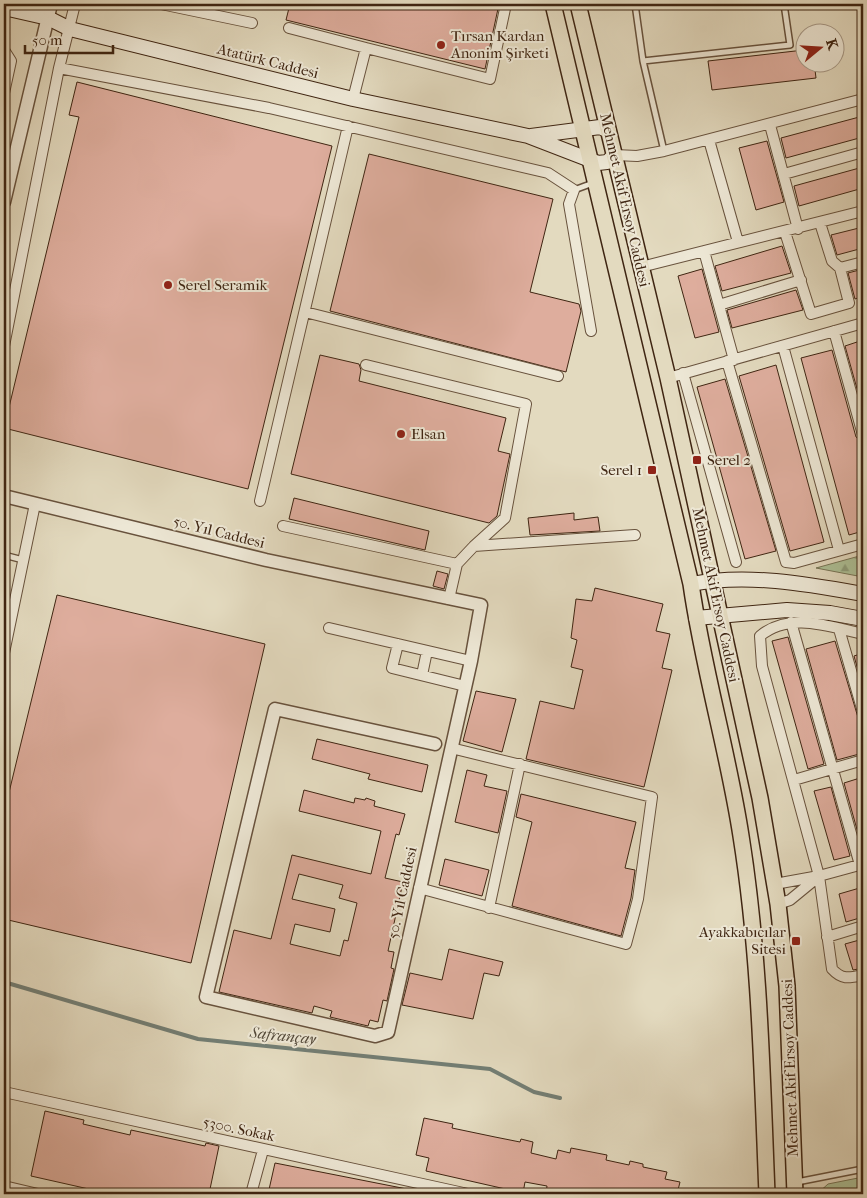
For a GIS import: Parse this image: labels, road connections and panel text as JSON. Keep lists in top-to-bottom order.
{
  "streets": {
    "main road": ["Atatürk Caddesi", "Mehmet Akif Ersoy Caddesi"],
    "street": ["50. Yıl Caddesi", "5300. Sokak"]
  },
  "water": ["Safrançay"],
  "places": {
    "other": ["Tırsan Kardan Anonim Şirketi", "Serel Seramik", "Elsan"],
    "transit": ["Serel 2", "Serel 1", "Ayakkabıcılar Sitesi"]
  },
  "scale_bar": "50 m",
  "north": "right"
}
